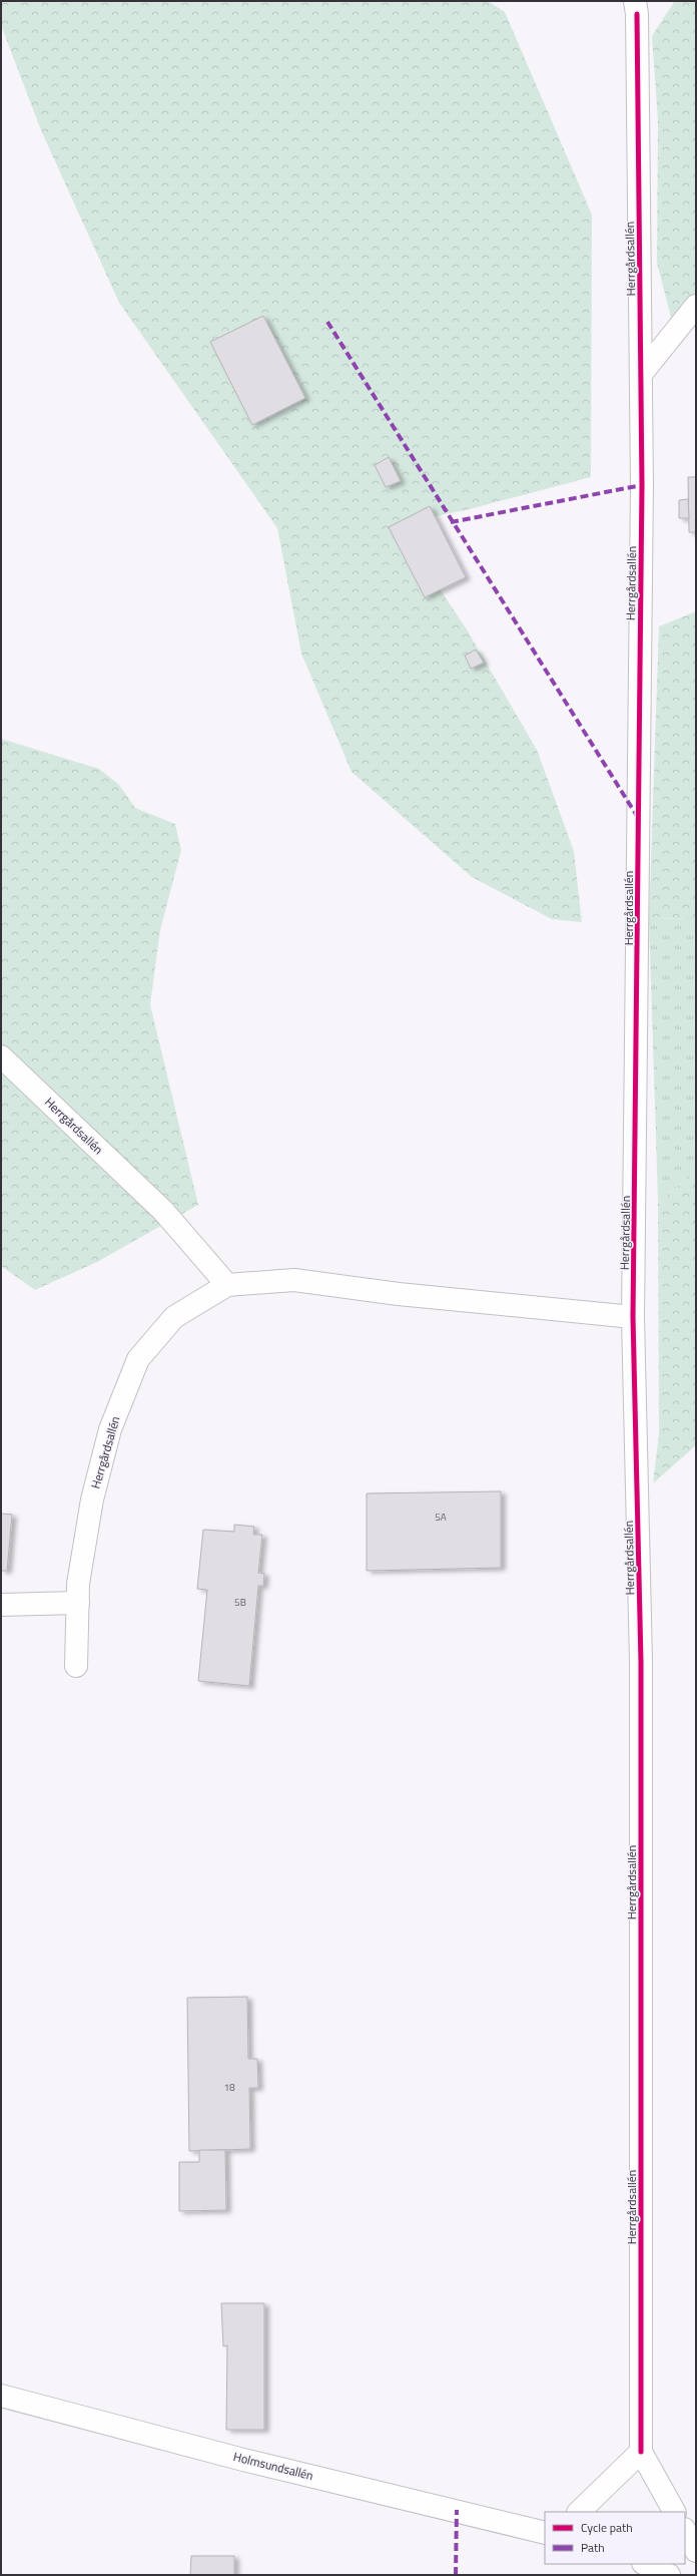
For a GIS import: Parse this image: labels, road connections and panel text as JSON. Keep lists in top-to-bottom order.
{
  "streets": {
    "street": ["Herrgårdsallén", "Holmsundsallén"]
  },
  "house_numbers": ["5A", "5B", "18"],
  "legend": ["Cycle path", "Path"]
}
